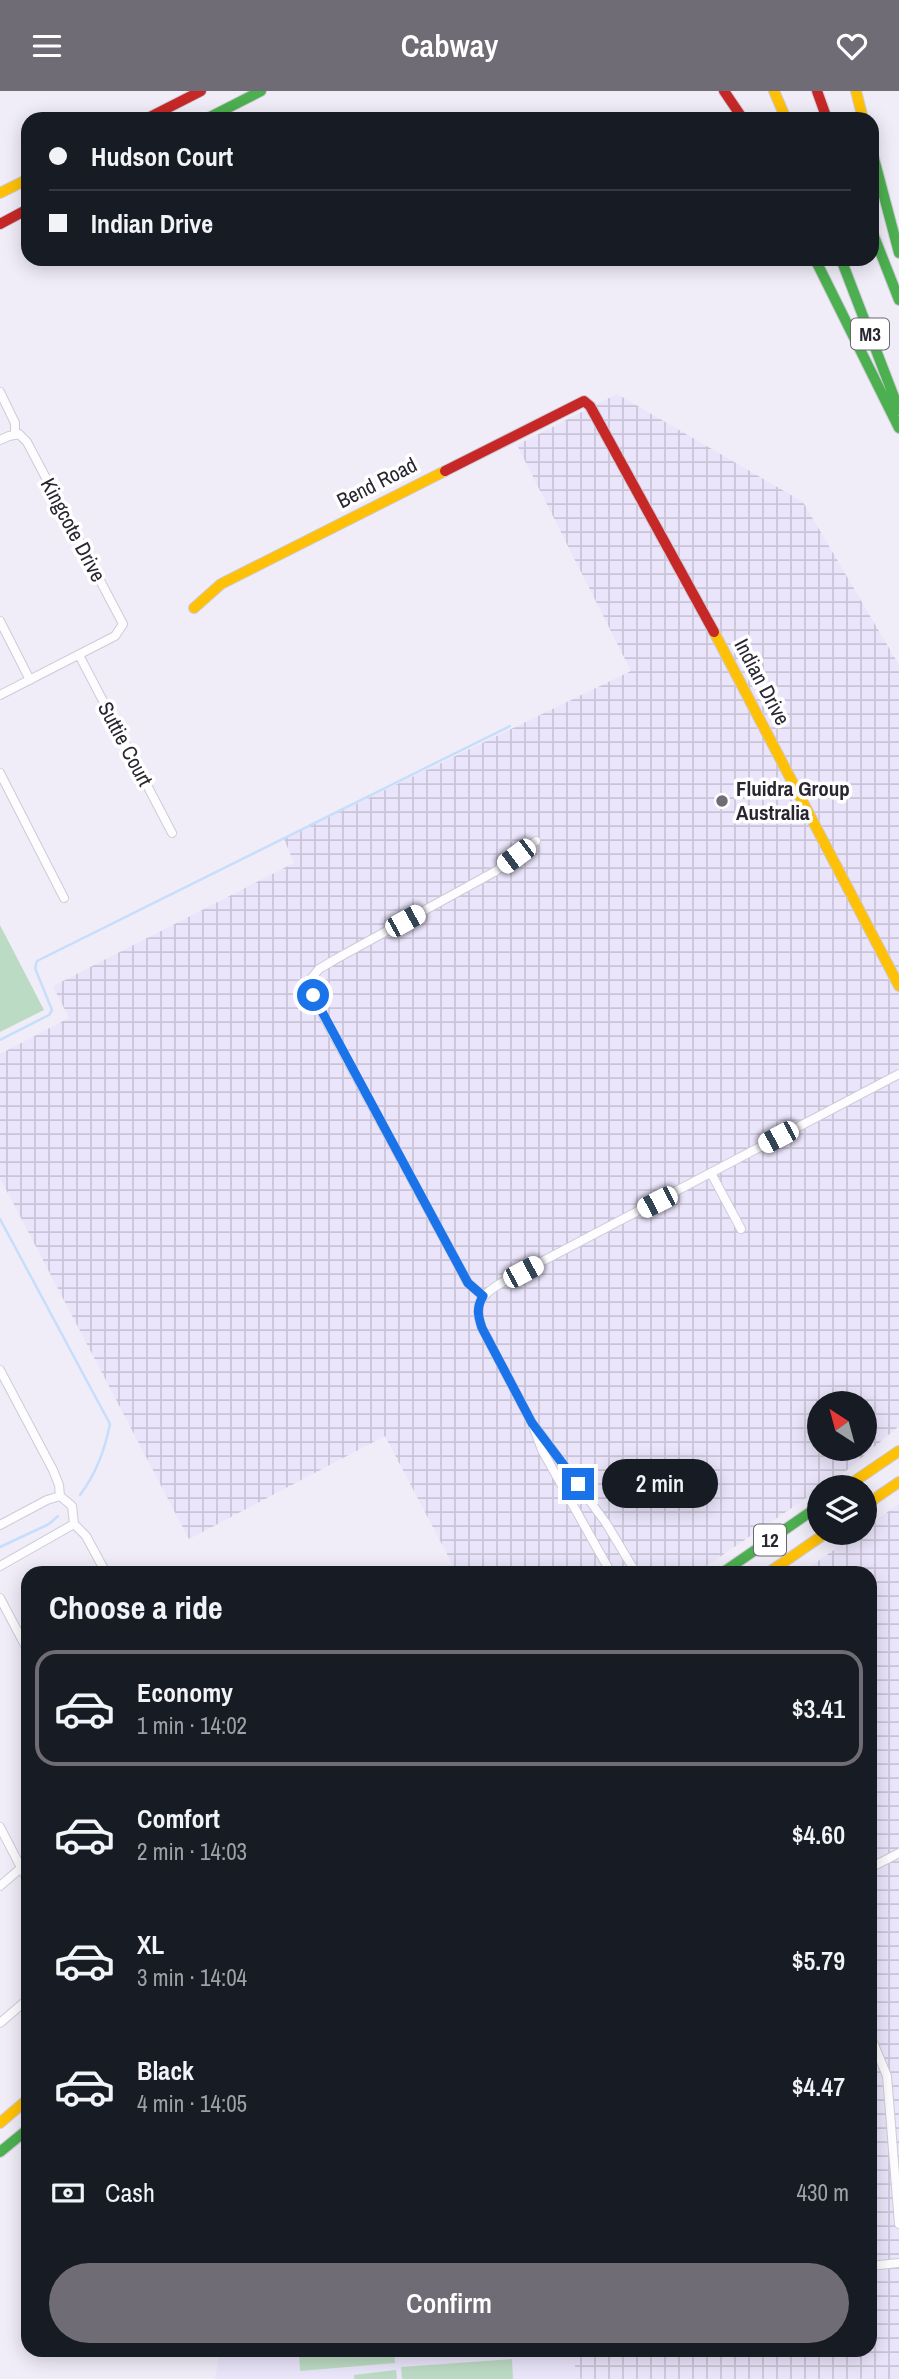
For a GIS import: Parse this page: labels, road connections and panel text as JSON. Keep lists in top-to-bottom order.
{
  "streets": {
    "main road": [
      "M3",
      "Bend Road",
      "Indian Drive",
      "12"
    ],
    "street": ["Kingcote Drive", "Suttie Court"]
  },
  "crossings": [
    ["Bend Road", "Indian Drive"],
    ["Kingcote Drive", "Suttie Court"]
  ],
  "places": ["Fluidra Group Australia"],
  "north": "top left",
  "page": {
    "header": "Cabway",
    "banner": ["Hudson Court", "Indian Drive"],
    "bubble": "2 min",
    "heading": "Choose a ride",
    "list": [
      {
        "name": "Economy",
        "note": "1 min · 14:02",
        "value": "$3.41"
      },
      {
        "name": "Comfort",
        "note": "2 min · 14:03",
        "value": "$4.60"
      },
      {
        "name": "XL",
        "note": "3 min · 14:04",
        "value": "$5.79"
      },
      {
        "name": "Black",
        "note": "4 min · 14:05",
        "value": "$4.47"
      }
    ],
    "pay": ["Cash", "430 m"],
    "buttons": "Confirm"
  }
}
